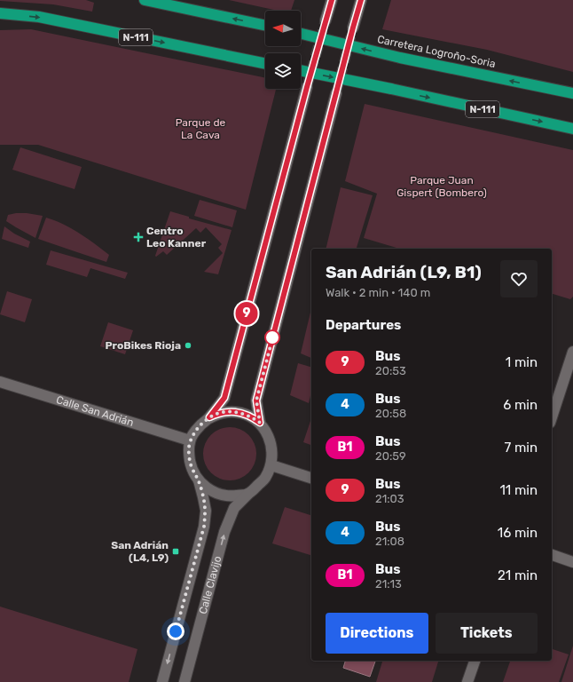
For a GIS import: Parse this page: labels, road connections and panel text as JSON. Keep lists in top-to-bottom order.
{
  "streets": {
    "highway": ["N-111", "Carretera Logroño-Soria"],
    "street": ["Calle San Adrián", "Calle Clavijo"]
  },
  "crossings": [
    ["Calle San Adrián", "Calle Clavijo"]
  ],
  "parks": ["Parque de La Cava", "Parque Juan Gispert (Bombero)"],
  "places": {
    "health": ["Centro Leo Kanner"],
    "other": ["ProBikes Rioja"],
    "transit": ["San Adrián (L4, L9)"]
  },
  "lines": ["bus line 9"],
  "north": "left",
  "page": {
    "on_map": "9",
    "heading": [
      ["San Adrián (L9, B1)", "Walk · 2 min · 140 m"],
      "Departures"
    ],
    "list": [
      {
        "mark": "9",
        "name": "Bus",
        "note": "20:53",
        "value": "1 min"
      },
      {
        "mark": "4",
        "name": "Bus",
        "note": "20:58",
        "value": "6 min"
      },
      {
        "mark": "B1",
        "name": "Bus",
        "note": "20:59",
        "value": "7 min"
      },
      {
        "mark": "9",
        "name": "Bus",
        "note": "21:03",
        "value": "11 min"
      },
      {
        "mark": "4",
        "name": "Bus",
        "note": "21:08",
        "value": "16 min"
      },
      {
        "mark": "B1",
        "name": "Bus",
        "note": "21:13",
        "value": "21 min"
      }
    ],
    "buttons": ["Directions", "Tickets"]
  }
}
